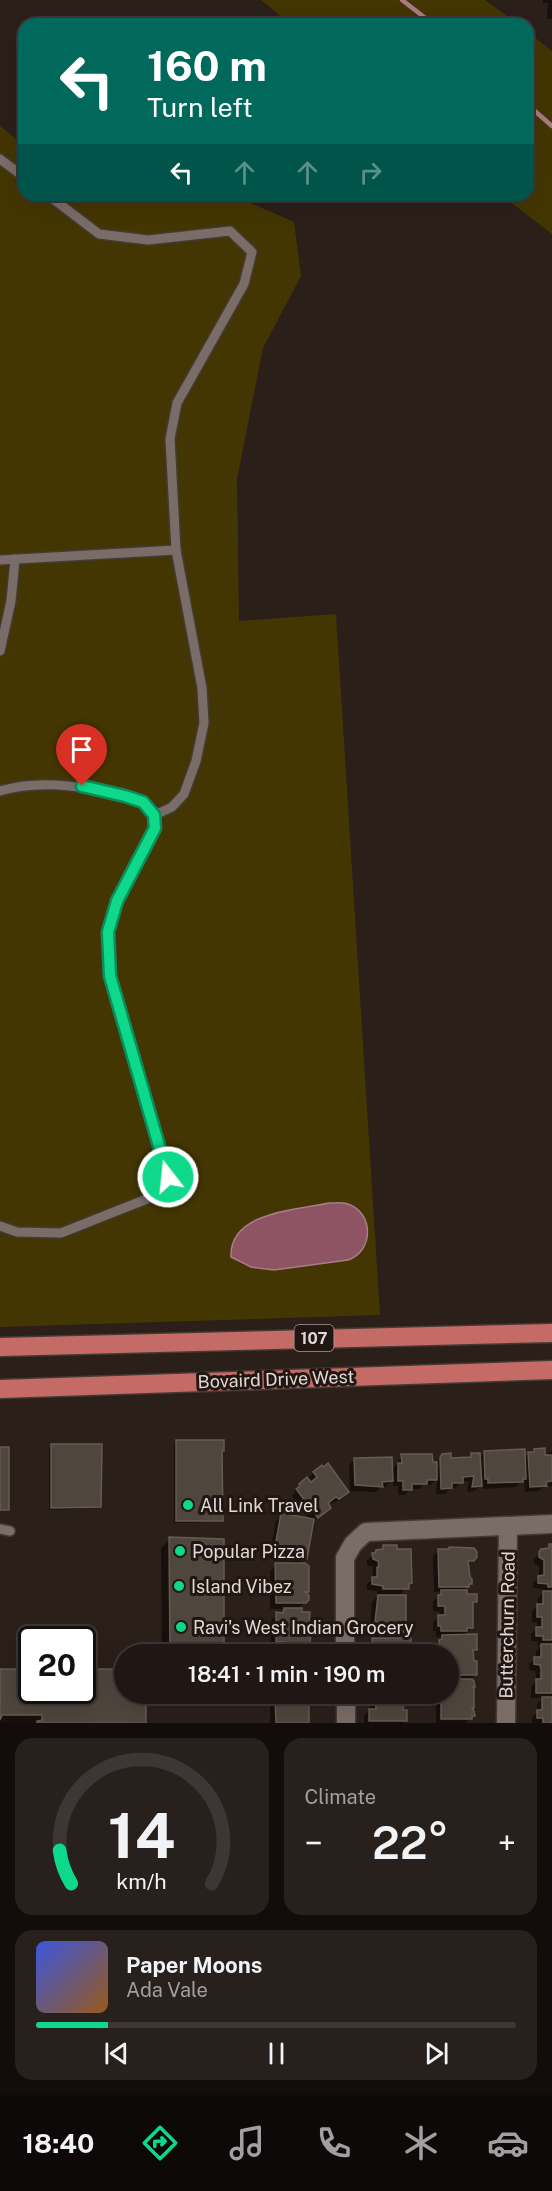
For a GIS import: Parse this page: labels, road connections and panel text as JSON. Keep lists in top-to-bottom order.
{
  "streets": {
    "main road": ["107", "Bovaird Drive West"],
    "street": ["Butterchurn Road"]
  },
  "places": [
    "All Link Travel",
    "Popular Pizza",
    "Island Vibez",
    "Ravi's West Indian Grocery"
  ],
  "page": {
    "turn": ["160 m", "Turn left"],
    "limit": "20",
    "trip": "18:41 · 1 min · 190 m",
    "tile": "Climate",
    "heat": ["−", "22°", "+"],
    "song": ["Paper Moons", "Ada Vale"],
    "tabs": "18:40",
    "gauge": ["14", "km/h"]
  }
}
